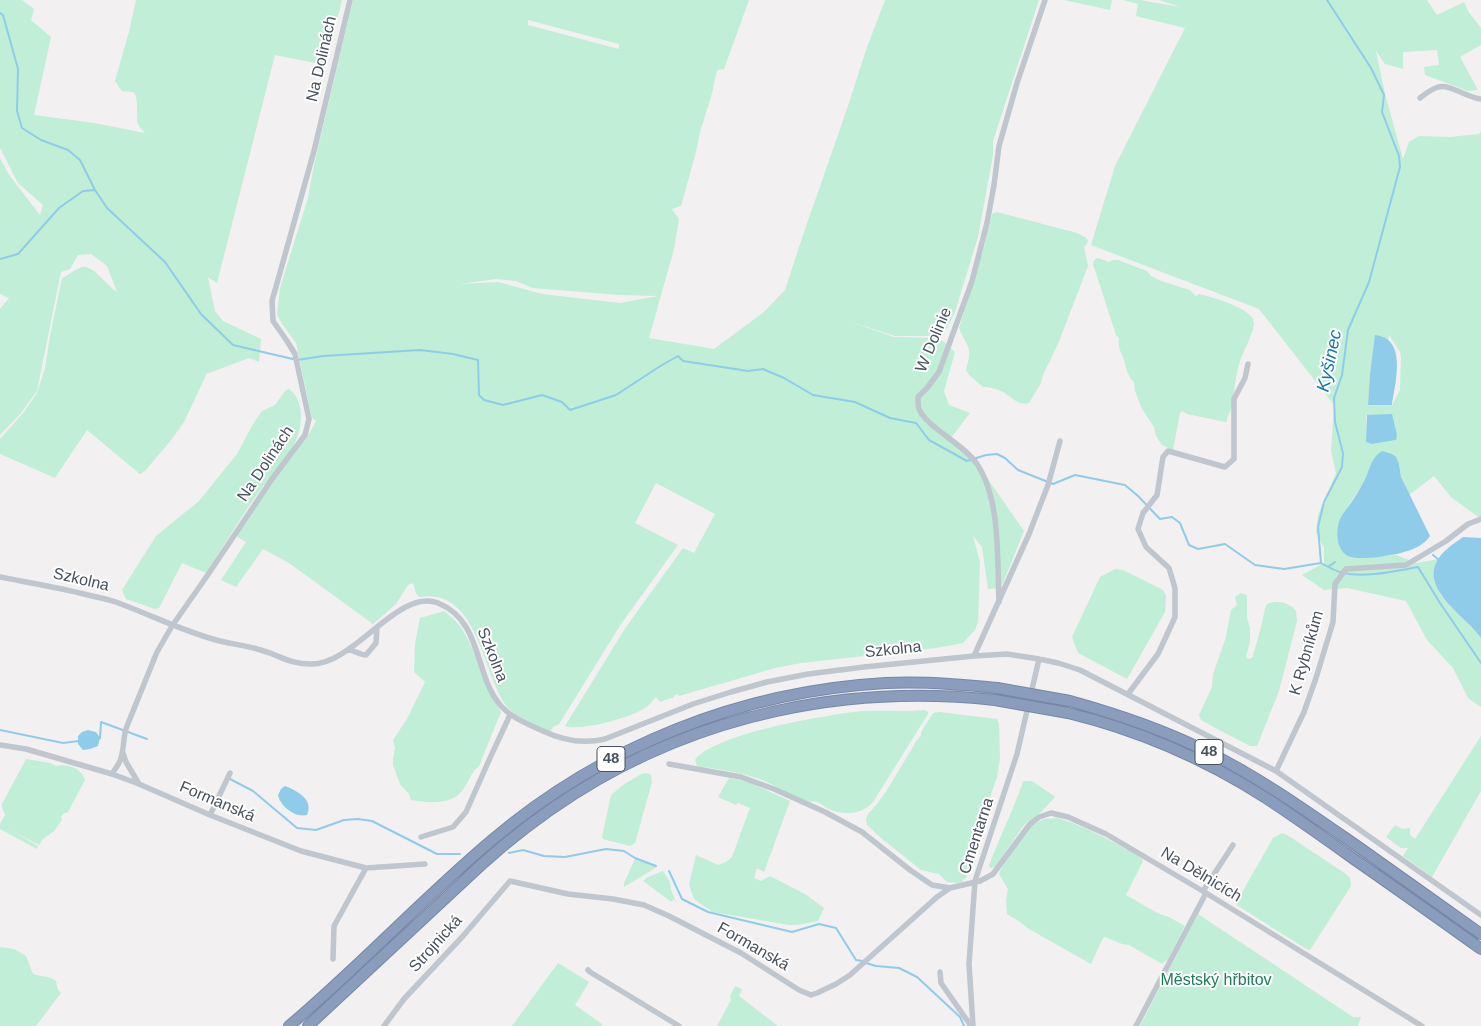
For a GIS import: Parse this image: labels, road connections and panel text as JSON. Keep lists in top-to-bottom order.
{
  "streets": {
    "highway": ["48"],
    "street": [
      "Na Dolinách",
      "W Dolinie",
      "Szkolna",
      "K Rybníkům",
      "Formanská",
      "Cmentarna",
      "Na Dělnicích",
      "Strojnická"
    ]
  },
  "crossings": [
    ["Na Dolinách", "Szkolna"],
    ["Na Dolinách", "Formanská"],
    ["Szkolna", "K Rybníkům"],
    ["Szkolna", "Cmentarna"],
    ["Formanská", "Strojnická"],
    ["Cmentarna", "Na Dělnicích"]
  ],
  "water": ["Kyšinec"],
  "parks": ["Městský hřbitov"]
}
